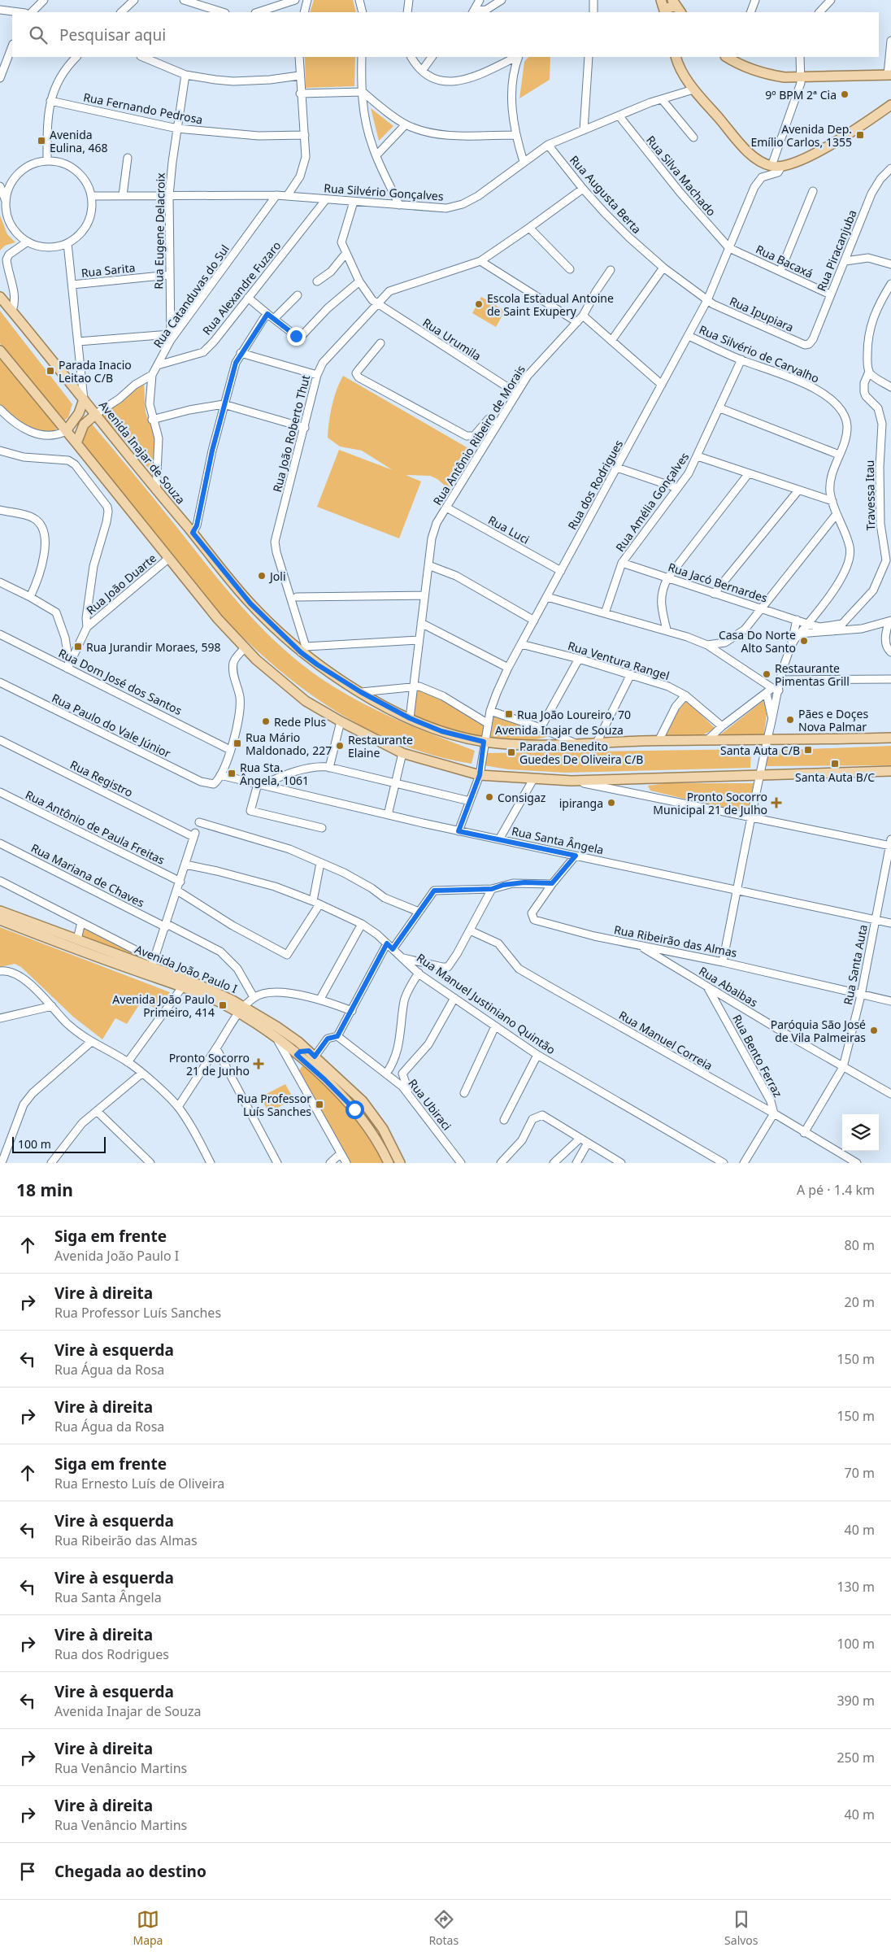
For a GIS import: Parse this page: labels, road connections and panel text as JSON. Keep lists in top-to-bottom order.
{
  "streets": {
    "main road": ["Avenida Inajar de Souza", "Avenida João Paulo I"],
    "street": [
      "Rua Fernando Pedrosa",
      "Rua Silva Machado",
      "Rua Silvério Gonçalves",
      "Rua Augusta Berta",
      "Rua Eugene Delacroix",
      "Rua Piracanjuba",
      "Rua Bacaxá",
      "Rua Sarita",
      "Rua Alexandre Fuzaro",
      "Rua Catanduvas do Sul",
      "Rua Ipupiara",
      "Rua Urumila",
      "Rua Silvério de Carvalho",
      "Rua João Roberto Thut",
      "Rua Antônio Ribeiro de Morais",
      "Rua dos Rodrigues",
      "Travessa Itau",
      "Rua Amélia Gonçalves",
      "Rua Luci",
      "Rua Jacó Bernardes",
      "Rua João Duarte",
      "Rua Ventura Rangel",
      "Rua Dom José dos Santos",
      "Rua Paulo do Vale Júnior",
      "Rua Registro",
      "Rua Antônio de Paula Freitas",
      "Rua Santa Ângela",
      "Rua Mariana de Chaves",
      "Rua Ribeirão das Almas",
      "Rua Santa Auta",
      "Rua Abaibas",
      "Rua Manuel Justiniano Quintão",
      "Rua Manuel Correia",
      "Rua Bento Ferraz",
      "Rua Ubiraci"
    ]
  },
  "crossings": [
    ["Rua Fernando Pedrosa", "Rua Eugene Delacroix"],
    ["Rua Silva Machado", "Rua Silvério Gonçalves"],
    ["Rua Silva Machado", "Rua Bacaxá"],
    ["Rua Silva Machado", "Rua dos Rodrigues"],
    ["Rua Silvério Gonçalves", "Rua Augusta Berta"],
    ["Rua Silvério Gonçalves", "Rua Eugene Delacroix"],
    ["Rua Silvério Gonçalves", "Rua Alexandre Fuzaro"],
    ["Rua Silvério Gonçalves", "Rua Catanduvas do Sul"],
    ["Rua Augusta Berta", "Rua Ipupiara"],
    ["Rua Augusta Berta", "Rua João Roberto Thut"],
    ["Rua Augusta Berta", "Rua dos Rodrigues"],
    ["Rua Eugene Delacroix", "Rua Sarita"],
    ["Rua Eugene Delacroix", "Rua Catanduvas do Sul"],
    ["Rua Piracanjuba", "Rua Bacaxá"],
    ["Rua Piracanjuba", "Rua Ipupiara"],
    ["Rua Bacaxá", "Rua dos Rodrigues"],
    ["Rua Alexandre Fuzaro", "Rua Catanduvas do Sul"],
    ["Rua Ipupiara", "Rua dos Rodrigues"],
    ["Rua Urumila", "Rua João Roberto Thut"],
    ["Rua Urumila", "Rua Antônio Ribeiro de Morais"],
    ["Rua Silvério de Carvalho", "Avenida Inajar de Souza"],
    ["Rua Silvério de Carvalho", "Rua dos Rodrigues"],
    ["Rua Silvério de Carvalho", "Travessa Itau"],
    ["Rua Silvério de Carvalho", "Rua Amélia Gonçalves"],
    ["Rua Silvério de Carvalho", "Rua Jacó Bernardes"],
    ["Rua Silvério de Carvalho", "Rua Santa Ângela"],
    ["Rua Silvério de Carvalho", "Rua Ribeirão das Almas"],
    ["Rua João Roberto Thut", "Avenida Inajar de Souza"],
    ["Rua Antônio Ribeiro de Morais", "Avenida Inajar de Souza"],
    ["Rua Antônio Ribeiro de Morais", "Rua Luci"],
    ["Avenida Inajar de Souza", "Rua dos Rodrigues"],
    ["Rua dos Rodrigues", "Rua Luci"],
    ["Rua dos Rodrigues", "Rua Ventura Rangel"],
    ["Rua dos Rodrigues", "Rua Santa Ângela"],
    ["Travessa Itau", "Rua Jacó Bernardes"],
    ["Rua Amélia Gonçalves", "Rua Jacó Bernardes"],
    ["Rua Paulo do Vale Júnior", "Rua Santa Ângela"],
    ["Rua Registro", "Rua Manuel Justiniano Quintão"],
    ["Rua Santa Ângela", "Rua Ribeirão das Almas"],
    ["Rua Santa Ângela", "Rua Santa Auta"],
    ["Rua Ribeirão das Almas", "Rua Santa Auta"],
    ["Rua Ribeirão das Almas", "Rua Abaibas"],
    ["Rua Santa Auta", "Rua Abaibas"],
    ["Rua Santa Auta", "Rua Manuel Correia"],
    ["Rua Abaibas", "Rua Bento Ferraz"],
    ["Rua Manuel Correia", "Rua Bento Ferraz"]
  ],
  "places": {
    "other": [
      "9º BPM 2ª Cia",
      "Escola Estadual Antoine de Saint Exupery",
      "Joli",
      "Casa Do Norte Alto Santo",
      "Restaurante Pimentas Grill",
      "Pães e Doçes Nova Palmar",
      "Rede Plus",
      "Restaurante Elaine",
      "Consigaz",
      "ipiranga",
      "Paróquia São José de Vila Palmeiras"
    ],
    "transit": [
      "Avenida Dep. Emílio Carlos, 1355",
      "Avenida Eulina, 468",
      "Parada Inacio Leitao C/B",
      "Rua Jurandir Moraes, 598",
      "Rua João Loureiro, 70",
      "Rua Mário Maldonado, 227",
      "Santa Auta C/B",
      "Parada Benedito Guedes De Oliveira C/B",
      "Santa Auta B/C",
      "Rua Sta. Ângela, 1061",
      "Avenida João Paulo Primeiro, 414",
      "Rua Professor Luís Sanches"
    ],
    "health": ["Pronto Socorro Municipal 21 de Julho", "Pronto Socorro 21 de Junho"]
  },
  "scale_bar": "100 m",
  "page": {
    "search": "Pesquisar aqui",
    "scale": "100 m",
    "heading": ["18 min", "A pé · 1.4 km"],
    "list": [
      ["Siga em frente", "Avenida João Paulo I", "80 m"],
      ["Vire à direita", "Rua Professor Luís Sanches", "20 m"],
      ["Vire à esquerda", "Rua Água da Rosa", "150 m"],
      ["Vire à direita", "Rua Água da Rosa", "150 m"],
      ["Siga em frente", "Rua Ernesto Luís de Oliveira", "70 m"],
      ["Vire à esquerda", "Rua Ribeirão das Almas", "40 m"],
      ["Vire à esquerda", "Rua Santa Ângela", "130 m"],
      ["Vire à direita", "Rua dos Rodrigues", "100 m"],
      ["Vire à esquerda", "Avenida Inajar de Souza", "390 m"],
      ["Vire à direita", "Rua Venâncio Martins", "250 m"],
      ["Vire à direita", "Rua Venâncio Martins", "40 m"],
      "Chegada ao destino"
    ],
    "nav": ["Mapa", "Rotas", "Salvos"]
  }
}
